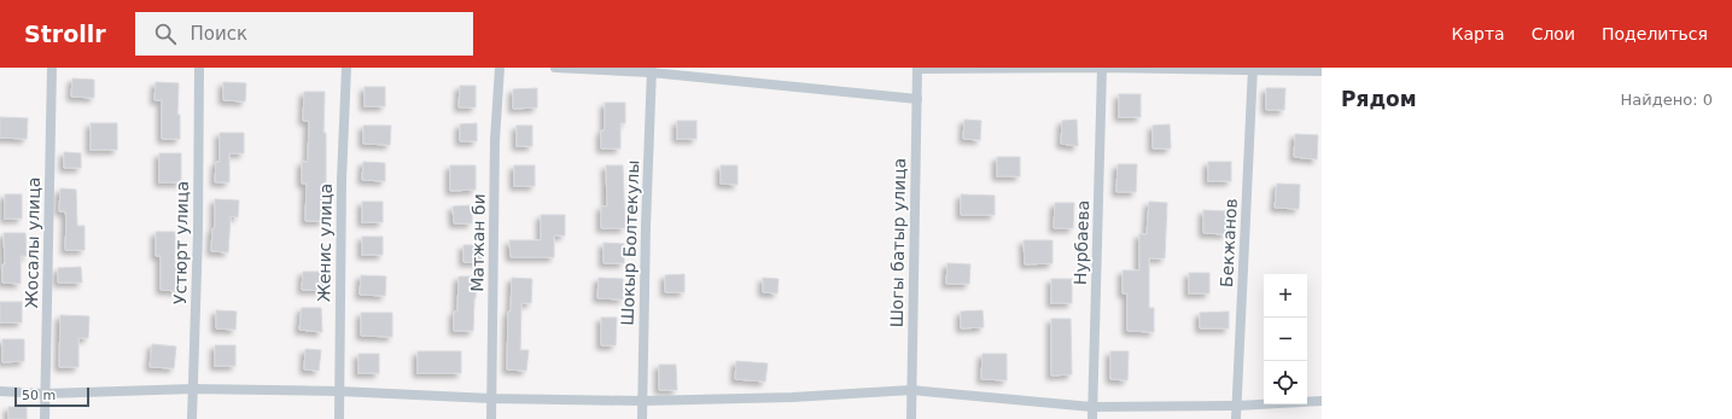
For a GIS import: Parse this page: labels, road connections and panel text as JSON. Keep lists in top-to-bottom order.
{
  "streets": {
    "street": [
      "Жосалы улица",
      "Устюрт улица",
      "Женис улица",
      "Матжан би",
      "Шокыр Болтекулы",
      "Шогы батыр улица",
      "Нурбаева",
      "Бекжанов"
    ]
  },
  "scale_bar": "50 m",
  "page": {
    "header": "Strollr",
    "search": "Поиск",
    "nav": ["Карта", "Слои", "Поделиться"],
    "heading": ["Рядом", "Найдено: 0"],
    "map_buttons": ["+", "−"],
    "scale": "50 m"
  }
}
